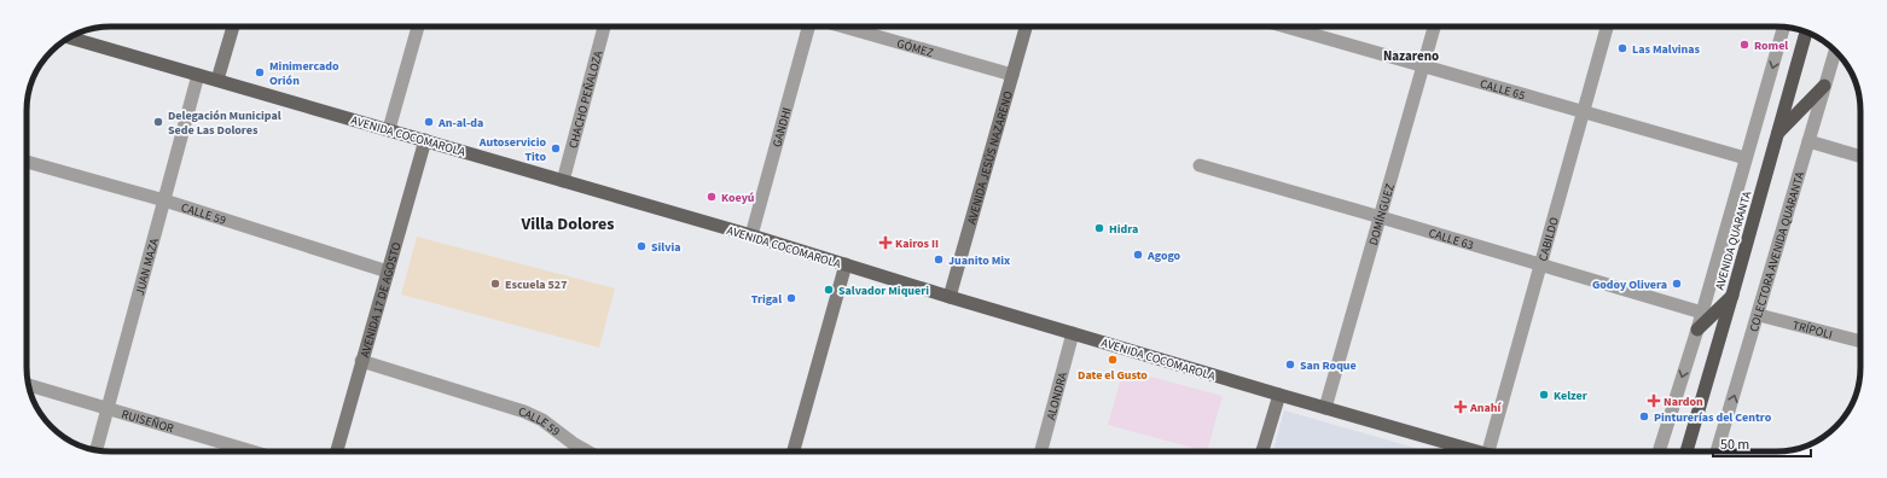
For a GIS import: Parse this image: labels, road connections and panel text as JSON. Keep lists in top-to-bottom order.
{
  "streets": {
    "highway": ["AVENIDA QUARANTA"],
    "main road": ["AVENIDA COCOMAROLA", "AVENIDA JESÚS NAZARENO", "AVENIDA 17 DE AGOSTO"],
    "street": [
      "GÓMEZ",
      "CALLE 65",
      "CHACHO PEÑALOZA",
      "GANDHI",
      "CALLE 59",
      "DOMÍNGUEZ",
      "CALLE 63",
      "CABILDO",
      "COLECTORA AVENIDA QUARANTA",
      "JUAN MAZA",
      "TRÍPOLI",
      "ALONDRA",
      "RUISEÑOR"
    ]
  },
  "crossings": [
    ["GÓMEZ", "AVENIDA JESÚS NAZARENO"],
    ["CALLE 65", "DOMÍNGUEZ"],
    ["CALLE 65", "CABILDO"],
    ["CHACHO PEÑALOZA", "AVENIDA COCOMAROLA"],
    ["GANDHI", "AVENIDA COCOMAROLA"],
    ["AVENIDA COCOMAROLA", "AVENIDA JESÚS NAZARENO"],
    ["AVENIDA COCOMAROLA", "DOMÍNGUEZ"],
    ["AVENIDA COCOMAROLA", "JUAN MAZA"],
    ["AVENIDA COCOMAROLA", "AVENIDA 17 DE AGOSTO"],
    ["AVENIDA COCOMAROLA", "ALONDRA"],
    ["CALLE 59", "JUAN MAZA"],
    ["CALLE 59", "AVENIDA 17 DE AGOSTO"],
    ["DOMÍNGUEZ", "CALLE 63"],
    ["CALLE 63", "CABILDO"],
    ["COLECTORA AVENIDA QUARANTA", "TRÍPOLI"],
    ["JUAN MAZA", "RUISEÑOR"]
  ],
  "districts": ["Nazareno", "Villa Dolores"],
  "places": {
    "other": [
      "Romel",
      "Las Malvinas",
      "Minimercado Orión",
      "Delegación Municipal Sede Las Dolores",
      "An-al-da",
      "Autoservicio Tito",
      "Koeyú",
      "Hidra",
      "Silvia",
      "Agogo",
      "Juanito Mix",
      "Escuela 527",
      "Godoy Olivera",
      "Salvador Miqueri",
      "Trigal",
      "Date el Gusto",
      "San Roque",
      "Kelzer",
      "Pinturerías del Centro"
    ],
    "health": ["Kairos II", "Nardon", "Anahí"]
  },
  "scale_bar": "50 m"
}
